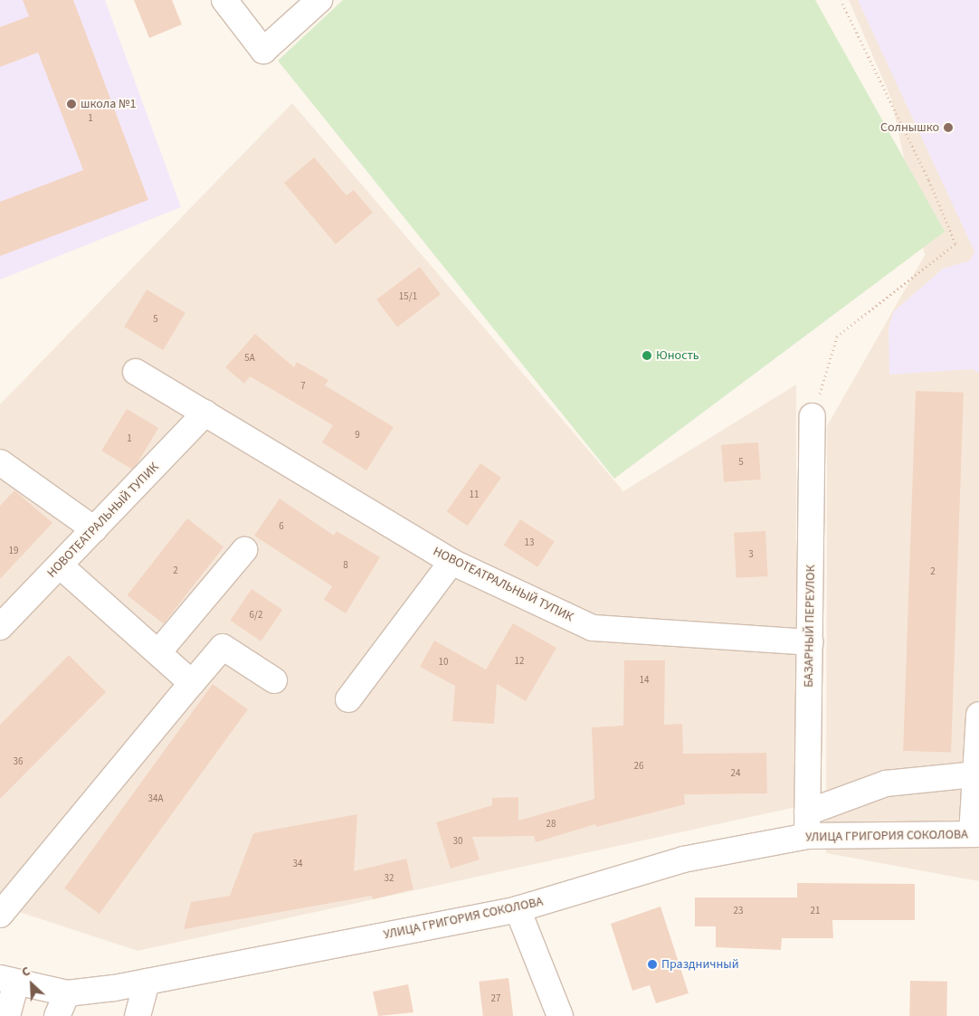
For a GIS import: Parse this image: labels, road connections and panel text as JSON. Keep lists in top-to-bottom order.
{
  "streets": {
    "street": ["НОВОТЕАТРАЛЬНЫЙ ТУПИК", "БАЗАРНЫЙ ПЕРЕУЛОК", "УЛИЦА ГРИГОРИЯ СОКОЛОВА"]
  },
  "crossings": [
    ["НОВОТЕАТРАЛЬНЫЙ ТУПИК", "БАЗАРНЫЙ ПЕРЕУЛОК"],
    ["БАЗАРНЫЙ ПЕРЕУЛОК", "УЛИЦА ГРИГОРИЯ СОКОЛОВА"]
  ],
  "places": [
    "школа №1",
    "Солнышко",
    "Юность",
    "Праздничный"
  ],
  "house_numbers": [
    "1",
    "15/1",
    "5",
    "5А",
    "7",
    "9",
    "1",
    "5",
    "11",
    "6",
    "13",
    "19",
    "3",
    "8",
    "2",
    "2",
    "6/2",
    "12",
    "10",
    "14",
    "36",
    "26",
    "24",
    "34А",
    "28",
    "30",
    "34",
    "32",
    "23",
    "21",
    "27"
  ],
  "north": "top left"
}
